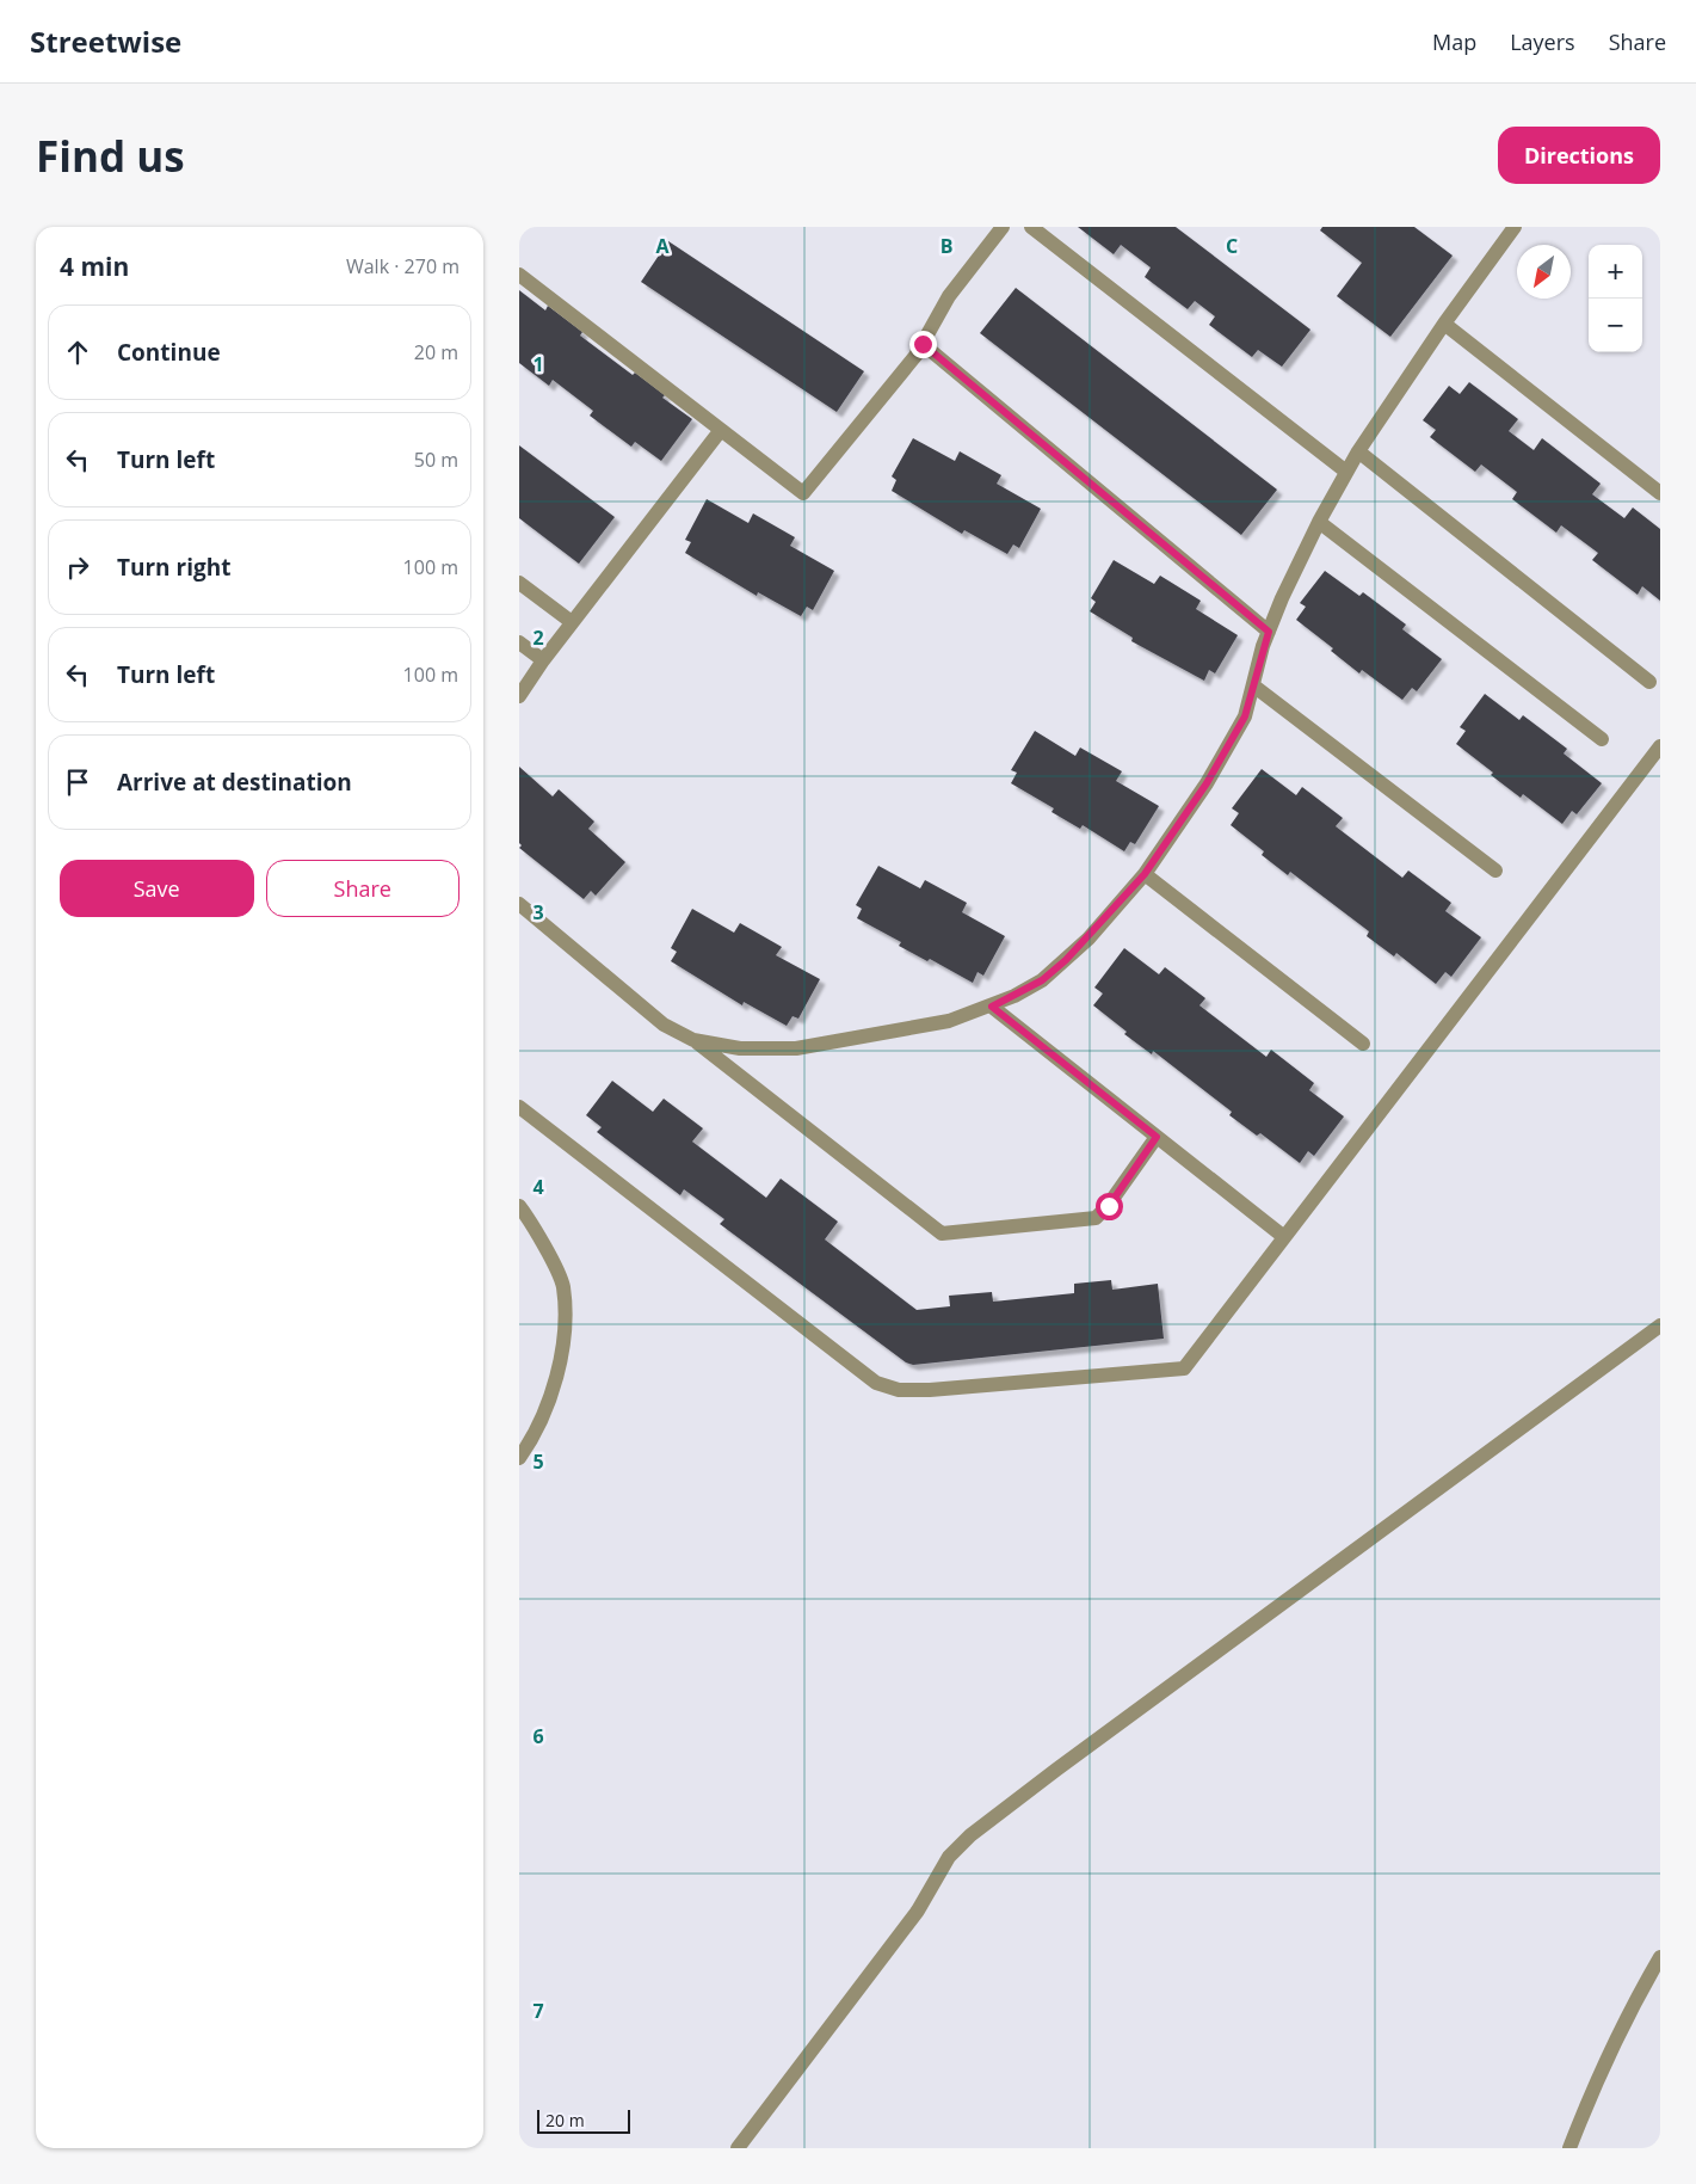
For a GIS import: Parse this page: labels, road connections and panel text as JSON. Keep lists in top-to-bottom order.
{
  "scale_bar": "20 m",
  "north": "bottom left",
  "page": {
    "header": "Streetwise",
    "nav": ["Map", "Layers", "Share"],
    "buttons": [
      "Directions",
      ["Save", "Share"]
    ],
    "title": "Find us",
    "heading": ["4 min", "Walk · 270 m"],
    "map_buttons": ["+", "−"],
    "list": [
      ["Continue", "20 m"],
      ["Turn left", "50 m"],
      ["Turn right", "100 m"],
      ["Turn left", "100 m"],
      "Arrive at destination"
    ],
    "scale": "20 m"
  },
  "grid": {
    "columns": ["A", "B", "C"],
    "rows": [
      "1",
      "2",
      "3",
      "4",
      "5",
      "6",
      "7"
    ]
  }
}
